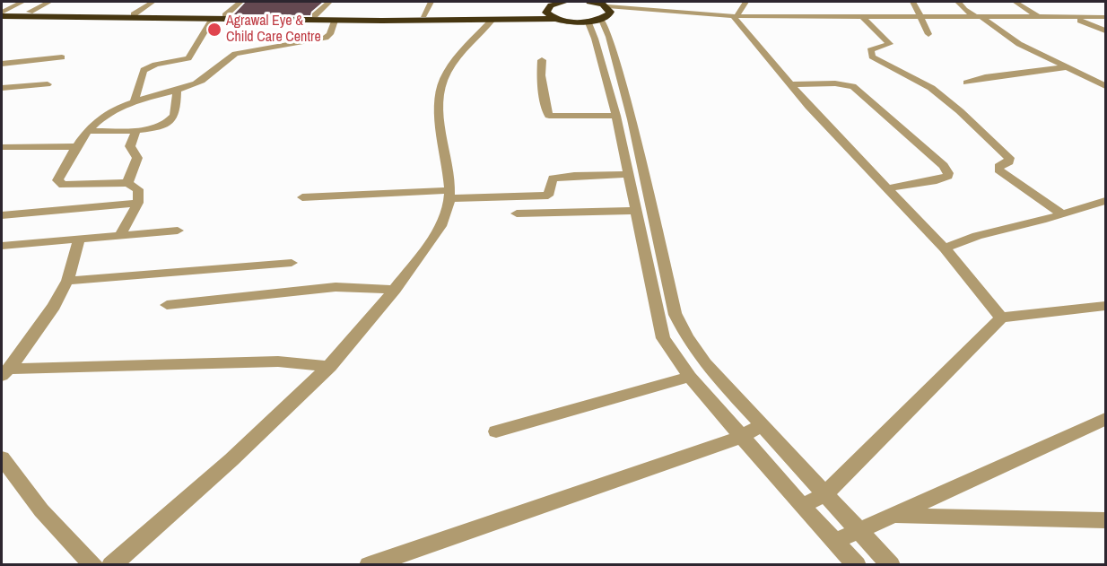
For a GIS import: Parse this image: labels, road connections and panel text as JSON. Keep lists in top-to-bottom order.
{
  "places": ["Agrawal Eye & Child Care Centre"]
}
